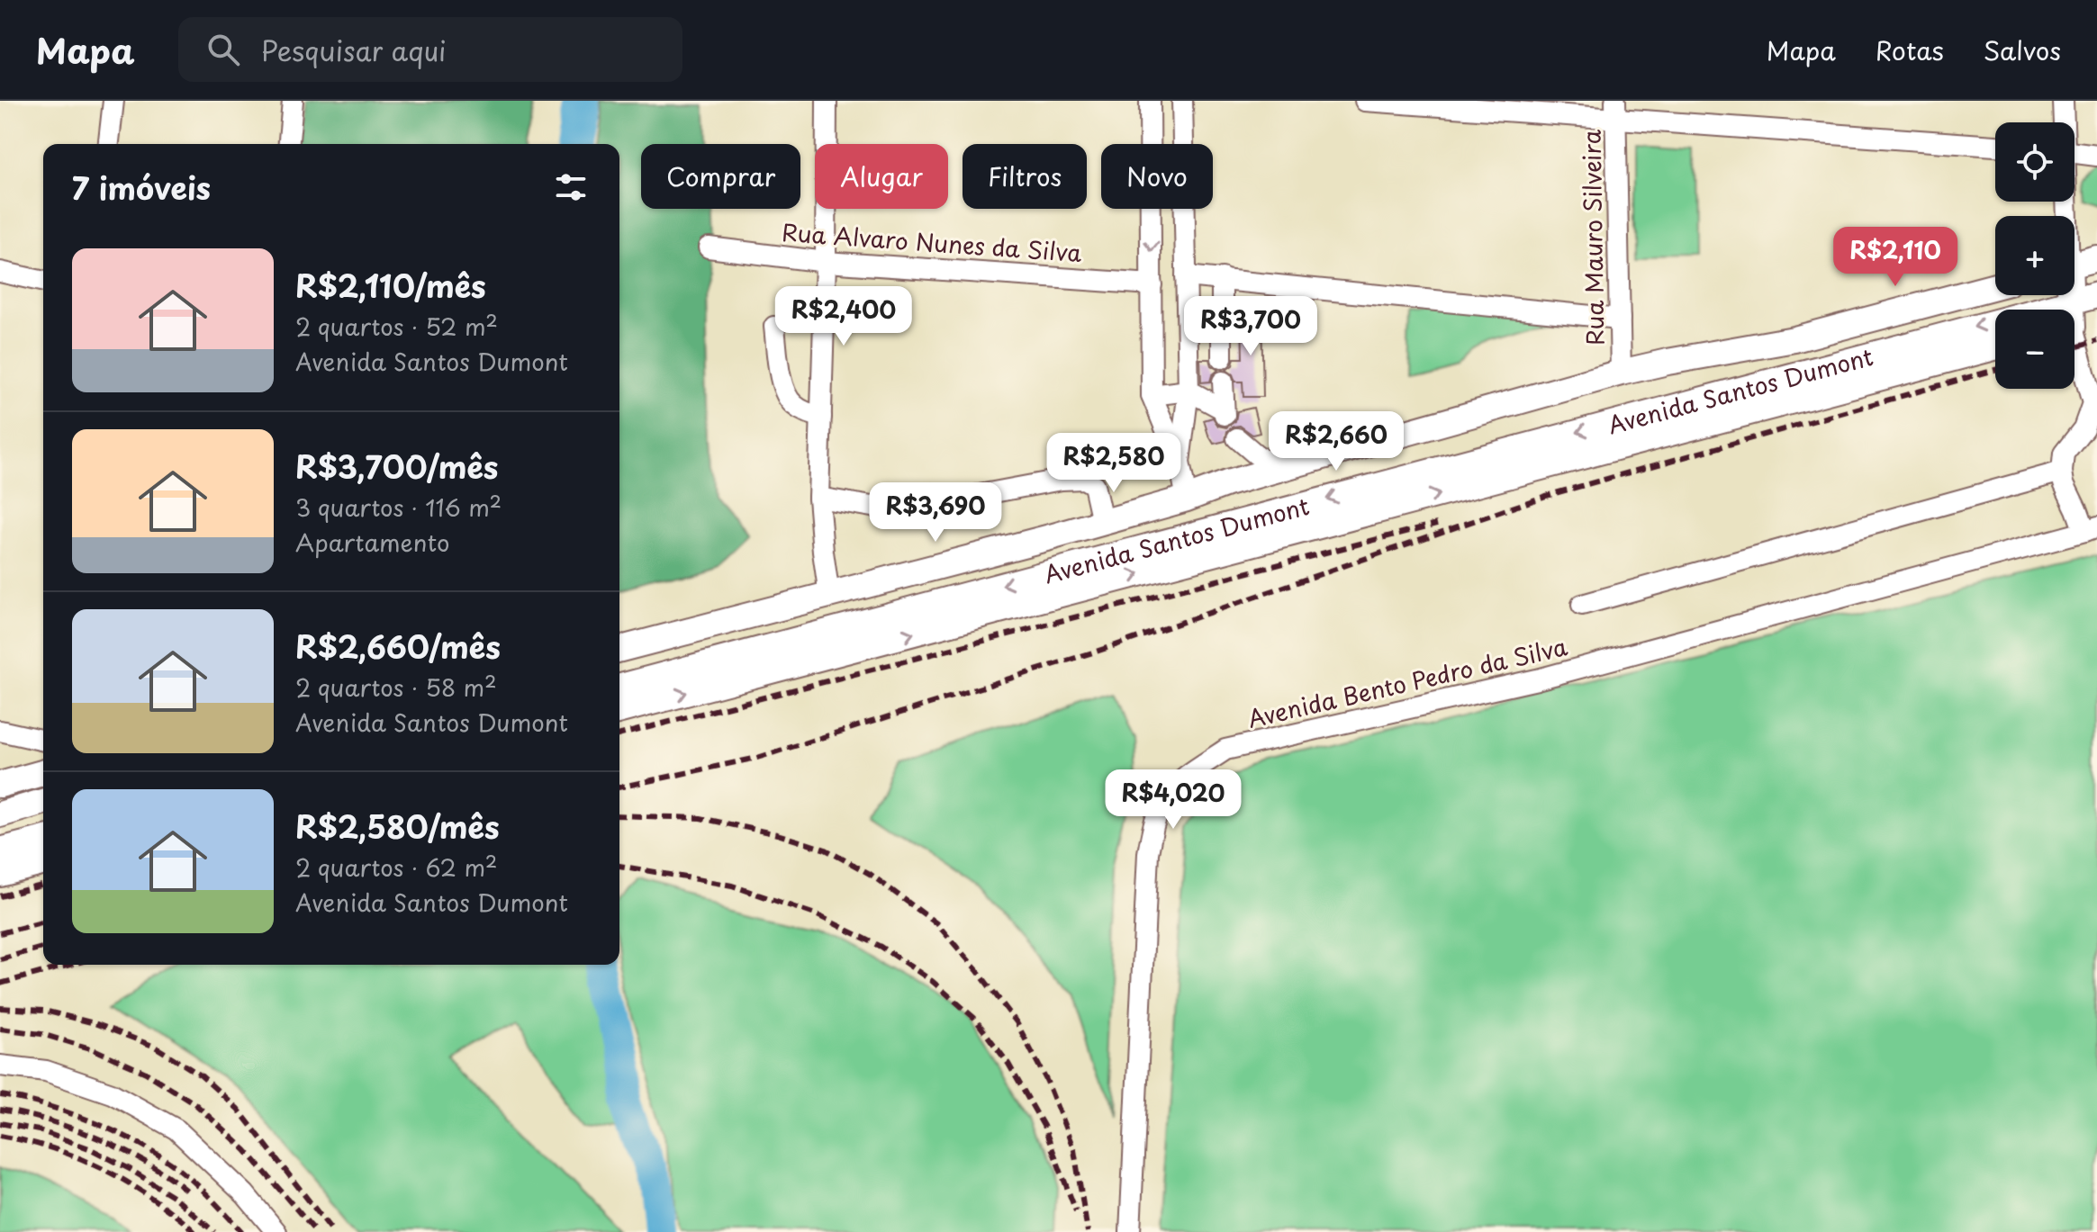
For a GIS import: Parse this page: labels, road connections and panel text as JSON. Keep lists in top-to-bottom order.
{
  "streets": {
    "main road": ["Avenida Santos Dumont"],
    "street": ["Rua Mauro Silveira", "Rua Alvaro Nunes da Silva", "Avenida Bento Pedro da Silva"]
  },
  "crossings": [
    ["Rua Mauro Silveira", "Avenida Santos Dumont"]
  ],
  "page": {
    "header": "Mapa",
    "search": "Pesquisar aqui",
    "nav": ["Mapa", "Rotas", "Salvos"],
    "map_buttons": ["+", "−"],
    "chip": [
      "Comprar",
      "Alugar",
      "Filtros",
      "Novo"
    ],
    "heading": "7 imóveis",
    "price": [
      "R$2,110",
      "R$2,400",
      "R$3,700",
      "R$2,660",
      "R$2,580",
      "R$3,690",
      "R$4,020"
    ],
    "list": [
      {
        "name": "R$2,110/mês",
        "note": "2 quartos · 52 m² · Avenida Santos Dumont"
      },
      {
        "name": "R$3,700/mês",
        "note": "3 quartos · 116 m² · Apartamento"
      },
      {
        "name": "R$2,660/mês",
        "note": "2 quartos · 58 m² · Avenida Santos Dumont"
      },
      {
        "name": "R$2,580/mês",
        "note": "2 quartos · 62 m² · Avenida Santos Dumont"
      }
    ]
  }
}
